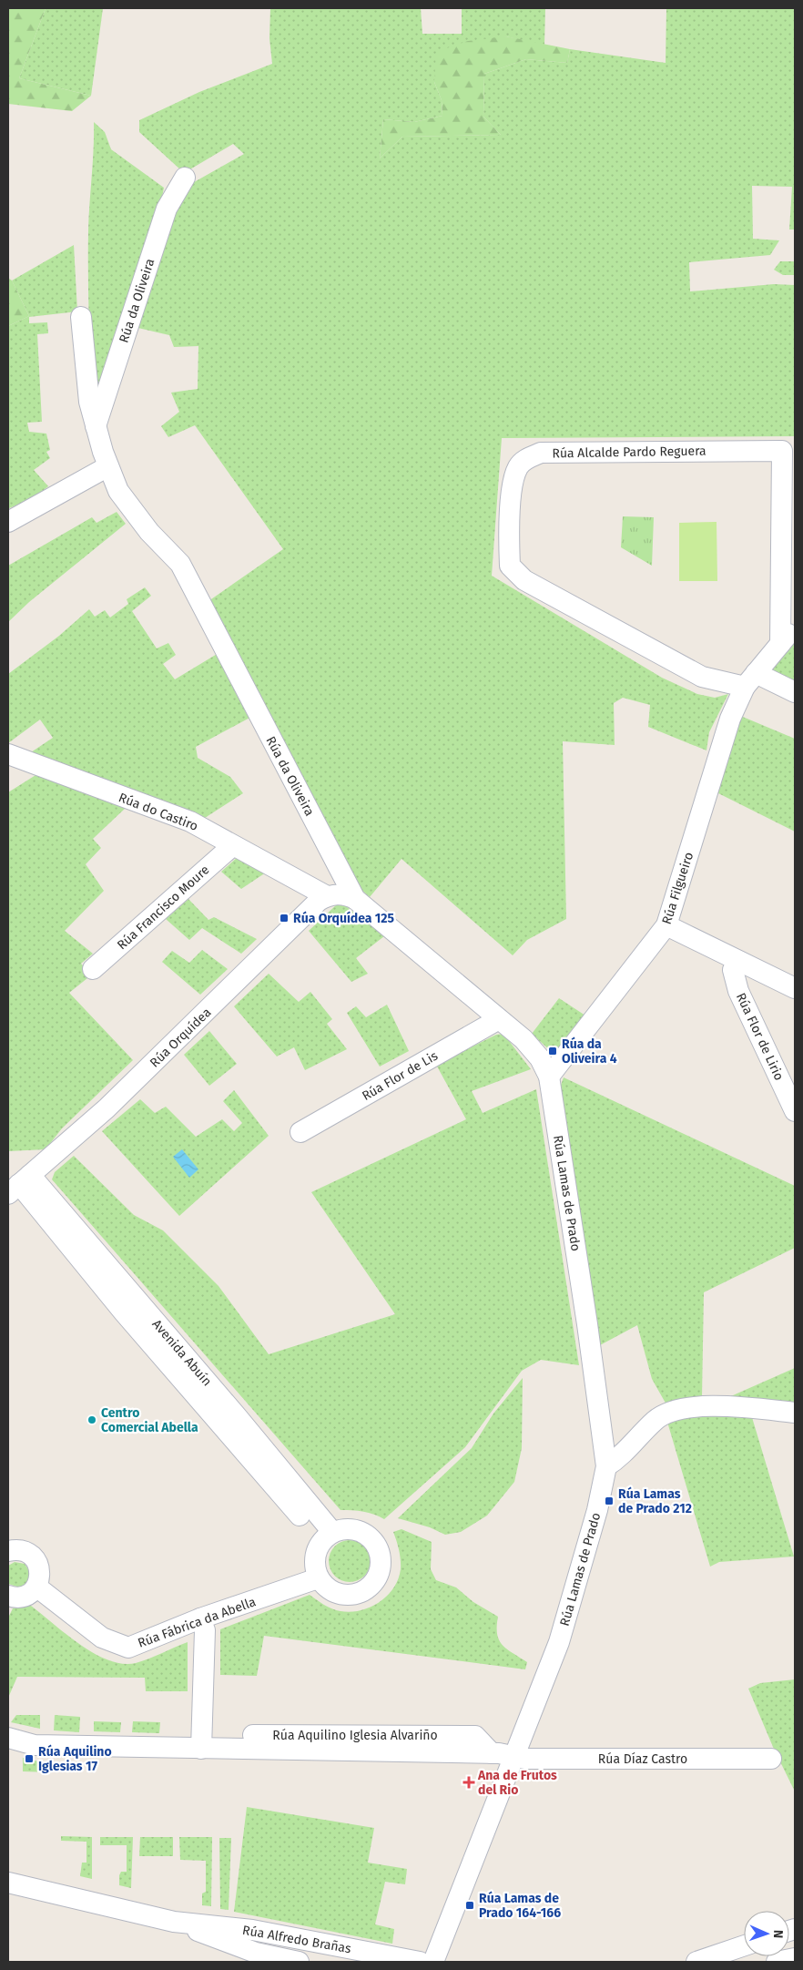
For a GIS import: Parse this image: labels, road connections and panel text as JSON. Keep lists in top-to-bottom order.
{
  "streets": {
    "street": [
      "Rúa da Oliveira",
      "Rúa Alcalde Pardo Reguera",
      "Rúa do Castiro",
      "Rúa Filgueiro",
      "Rúa Francisco Moure",
      "Rúa Flor de Lirio",
      "Rúa Orquídea",
      "Rúa Flor de Lis",
      "Rúa Lamas de Prado",
      "Avenida Abuín",
      "Rúa Fábrica da Abella",
      "Rúa Aquilino Iglesia Alvariño",
      "Rúa Díaz Castro",
      "Rúa Alfredo Brañas"
    ]
  },
  "crossings": [
    ["Rúa da Oliveira", "Rúa Filgueiro"],
    ["Rúa da Oliveira", "Rúa Flor de Lis"],
    ["Rúa da Oliveira", "Rúa Lamas de Prado"],
    ["Rúa Alcalde Pardo Reguera", "Rúa Filgueiro"],
    ["Rúa do Castiro", "Rúa Francisco Moure"],
    ["Rúa do Castiro", "Rúa Orquídea"],
    ["Rúa Filgueiro", "Rúa Lamas de Prado"],
    ["Rúa Orquídea", "Avenida Abuín"],
    ["Rúa Lamas de Prado", "Rúa Aquilino Iglesia Alvariño"],
    ["Rúa Lamas de Prado", "Rúa Díaz Castro"],
    ["Avenida Abuín", "Rúa Fábrica da Abella"],
    ["Rúa Aquilino Iglesia Alvariño", "Rúa Díaz Castro"]
  ],
  "places": {
    "transit": [
      "Rúa Orquídea 125",
      "Rúa da Oliveira 4",
      "Rúa Lamas de Prado 212",
      "Rúa Aquilino Iglesias 17",
      "Rúa Lamas de Prado 164-166"
    ],
    "other": ["Centro Comercial Abella"],
    "health": ["Ana de Frutos del Rio"]
  },
  "north": "right"
}
